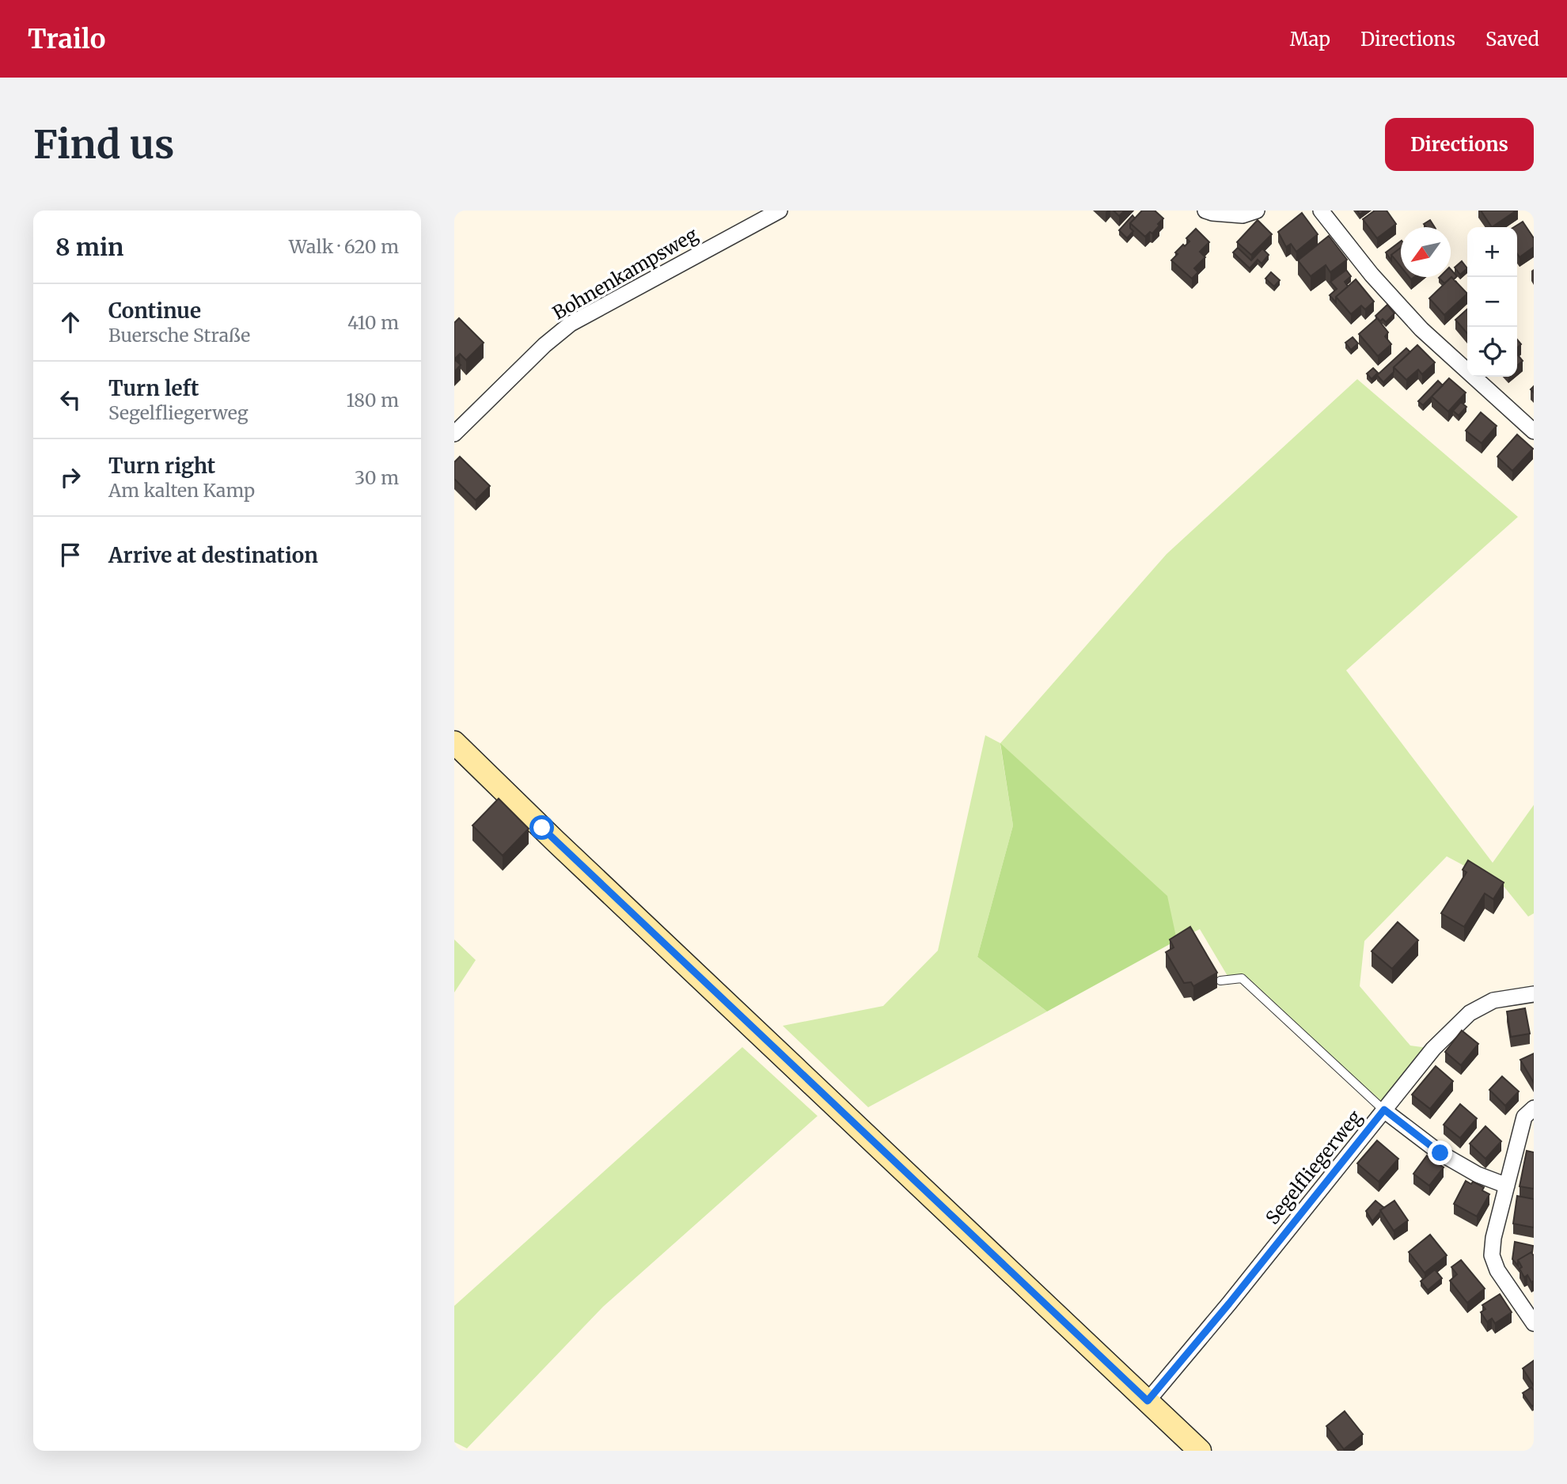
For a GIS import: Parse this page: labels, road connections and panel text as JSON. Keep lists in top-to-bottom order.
{
  "streets": {
    "street": ["Bohnenkampsweg", "Segelfliegerweg"]
  },
  "north": "bottom left",
  "page": {
    "header": "Trailo",
    "nav": ["Map", "Directions", "Saved"],
    "buttons": "Directions",
    "title": "Find us",
    "heading": ["8 min", "Walk · 620 m"],
    "map_buttons": ["+", "−"],
    "list": [
      ["Continue", "Buersche Straße", "410 m"],
      ["Turn left", "Segelfliegerweg", "180 m"],
      ["Turn right", "Am kalten Kamp", "30 m"],
      "Arrive at destination"
    ]
  }
}
